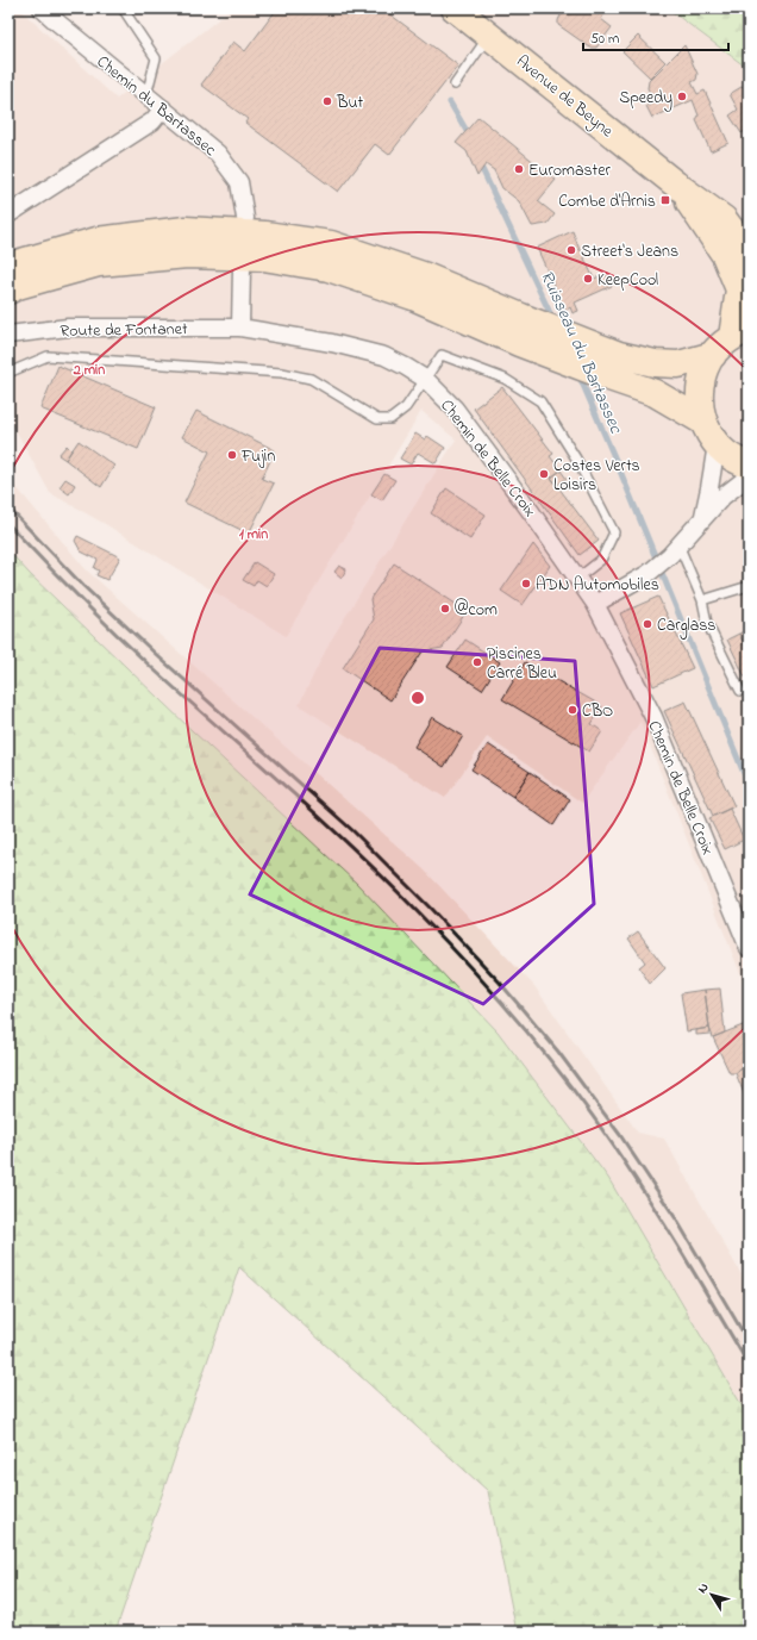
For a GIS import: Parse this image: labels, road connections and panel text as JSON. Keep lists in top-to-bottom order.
{
  "streets": {
    "main road": ["Avenue de Beyne"],
    "street": ["Chemin du Bartassec", "Route de Fontanet", "Chemin de Belle Croix"]
  },
  "crossings": [
    ["Route de Fontanet", "Chemin de Belle Croix"]
  ],
  "water": ["Ruisseau du Bartassec"],
  "places": {
    "other": [
      "Speedy",
      "But",
      "Euromaster",
      "Street's Jeans",
      "KeepCool",
      "Fujin",
      "Costes Verts Loisirs",
      "ADN Automobiles",
      "@com",
      "Carglass",
      "Piscines Carré Bleu",
      "CBO"
    ],
    "transit": ["Combe d'Arnis"]
  },
  "scale_bar": "50 m",
  "north": "top left",
  "rings": ["2 min", "1 min"]
}
